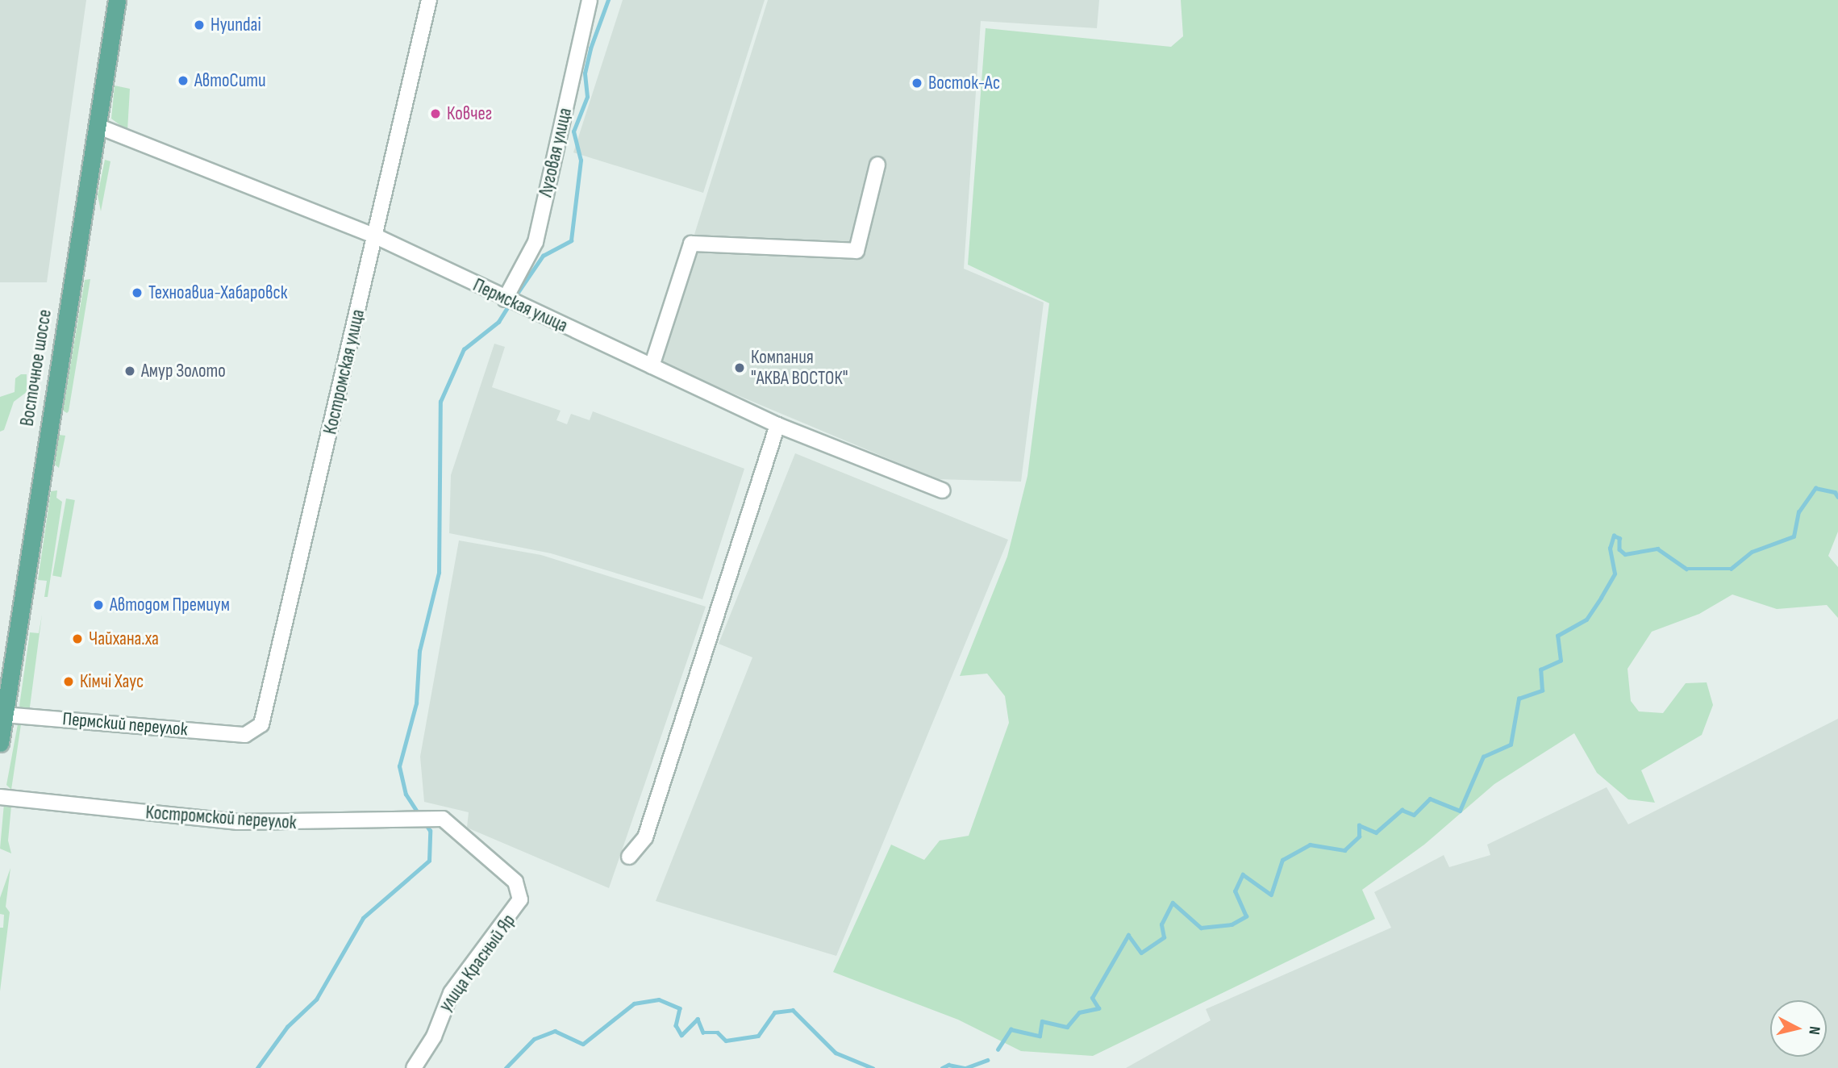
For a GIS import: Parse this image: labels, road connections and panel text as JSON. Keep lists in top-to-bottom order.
{
  "streets": {
    "main road": ["Восточное шоссе"],
    "street": [
      "Луговая улица",
      "Пермская улица",
      "Костромская улица",
      "Пермский переулок",
      "Костромской переулок",
      "улица Красный Яр"
    ]
  },
  "crossings": [
    ["Луговая улица", "Пермская улица"],
    ["Пермская улица", "Восточное шоссе"],
    ["Пермская улица", "Костромская улица"],
    ["Восточное шоссе", "Пермский переулок"],
    ["Костромская улица", "Пермский переулок"],
    ["Костромской переулок", "улица Красный Яр"]
  ],
  "places": [
    "Hyundai",
    "АвтоСити",
    "Восток-Ас",
    "Ковчег",
    "Техноавиа-Хабаровск",
    "Компания \"АКВА ВОСТОК\"",
    "Амур Золото",
    "Автодом Премиум",
    "Чайхана.ха",
    "Кiмчi Хаус"
  ],
  "north": "right"
}
